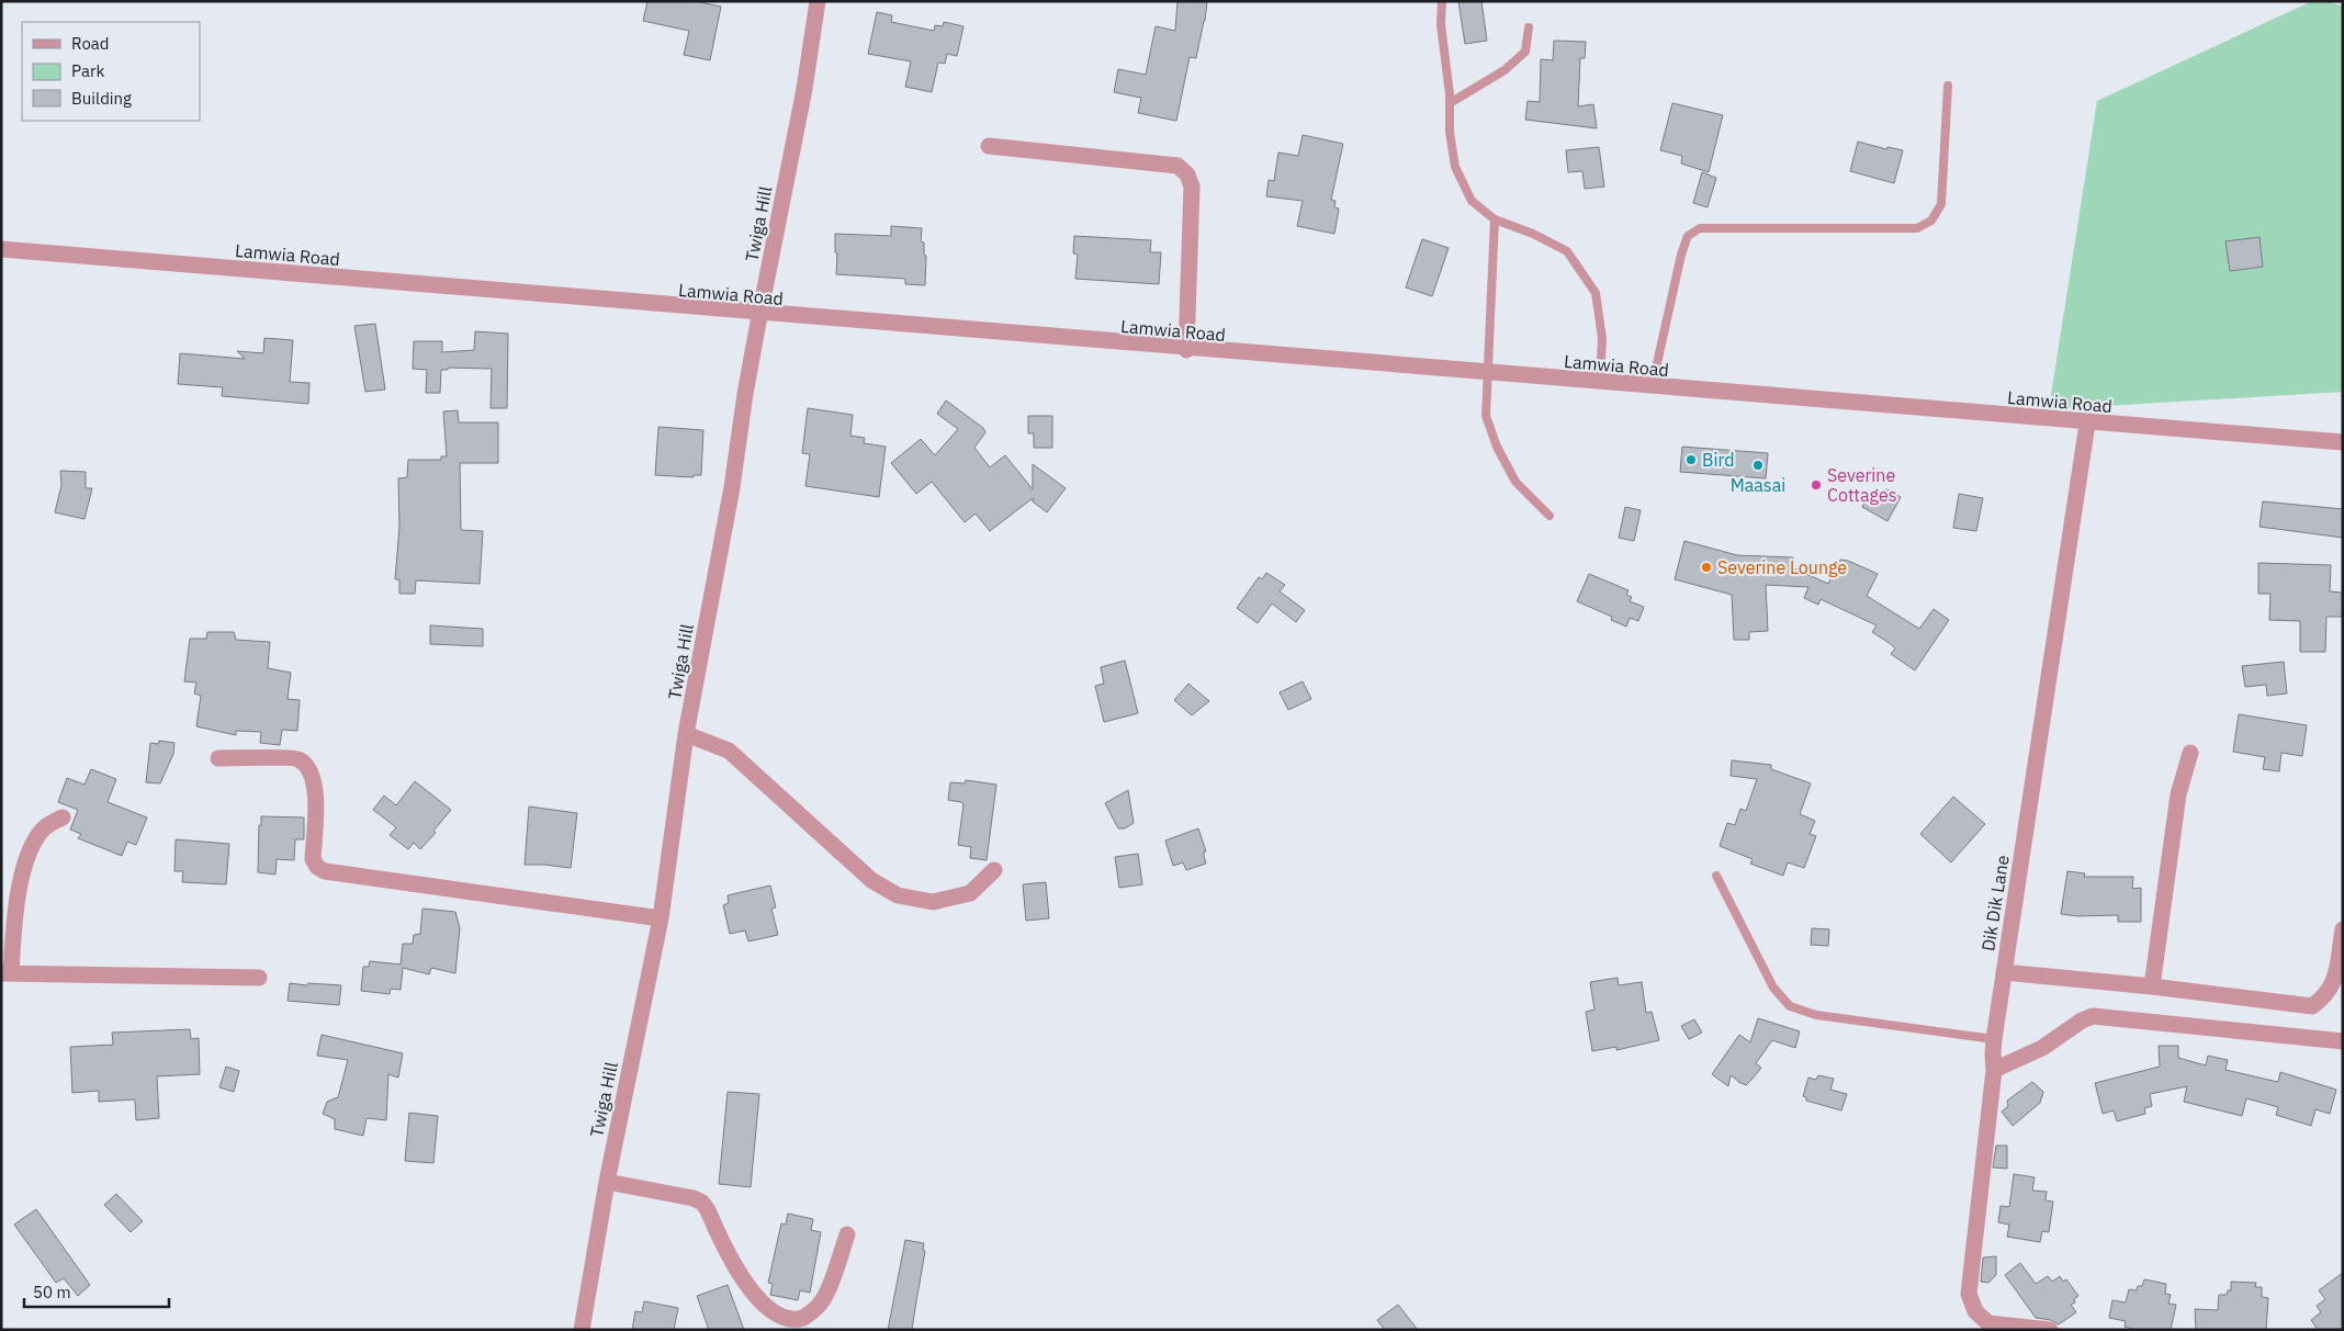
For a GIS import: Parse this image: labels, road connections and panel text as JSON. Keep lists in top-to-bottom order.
{
  "streets": {
    "street": ["Twiga Hill", "Lamwia Road", "Dik Dik Lane"]
  },
  "crossings": [
    ["Twiga Hill", "Lamwia Road"],
    ["Lamwia Road", "Dik Dik Lane"]
  ],
  "places": [
    "Bird",
    "Maasai",
    "Severine Cottages",
    "Severine Lounge"
  ],
  "legend": ["Road", "Park", "Building"],
  "scale_bar": "50 m"
}
